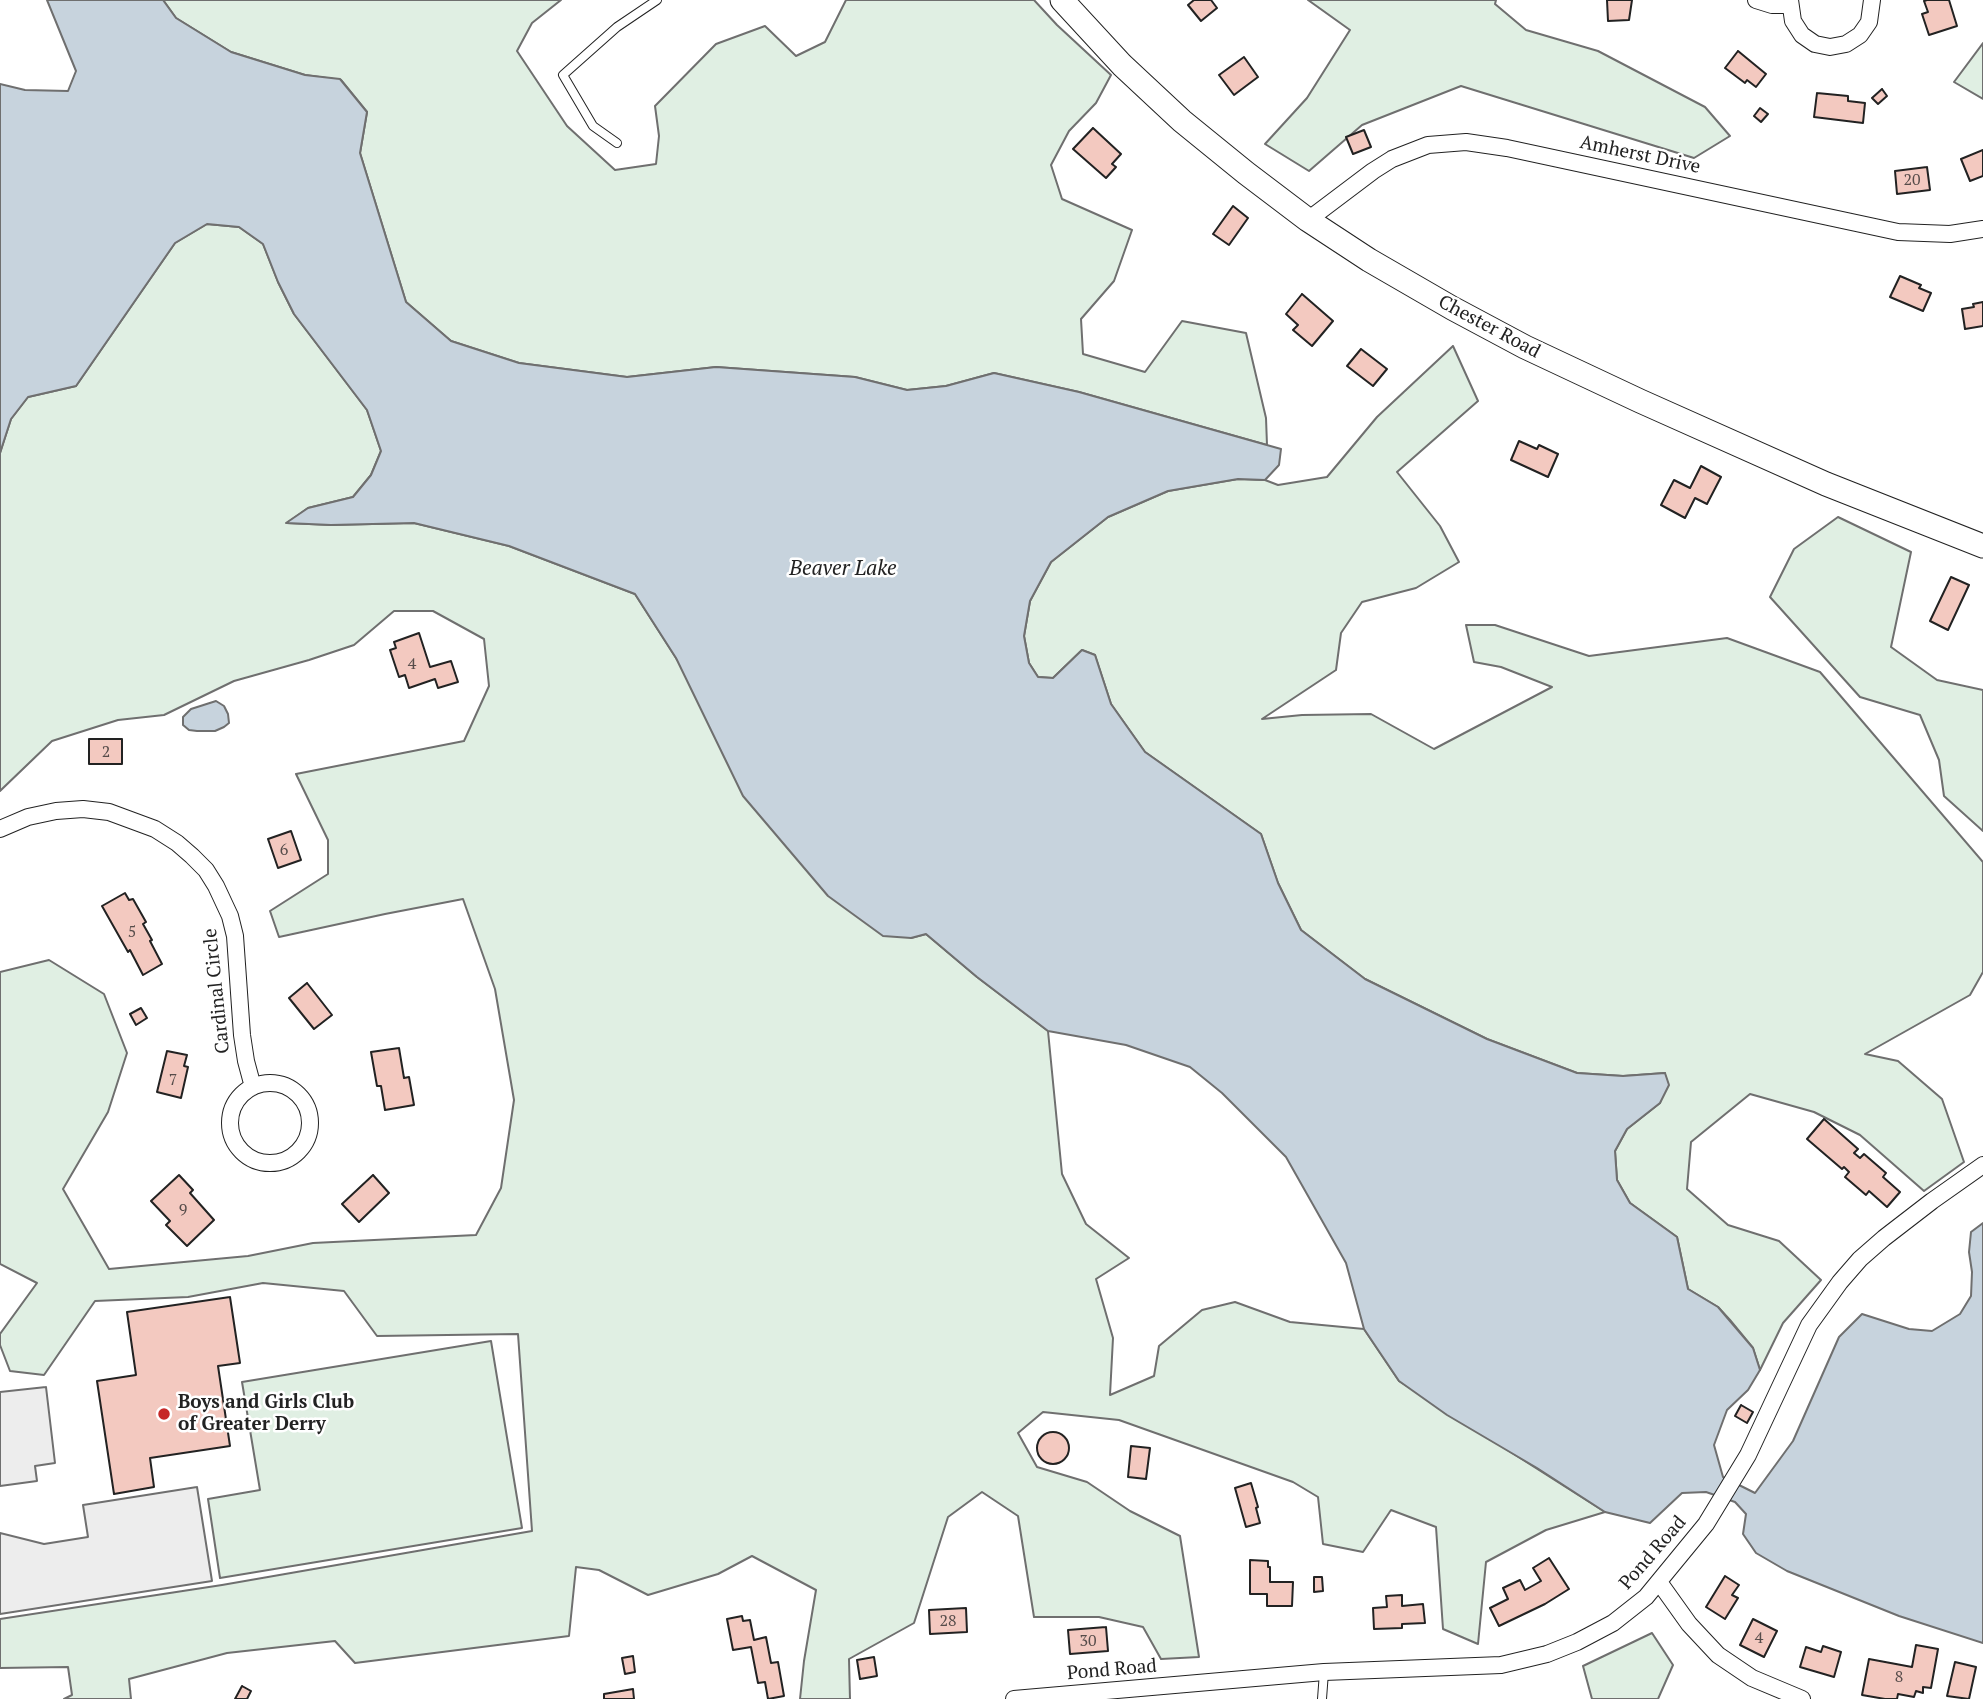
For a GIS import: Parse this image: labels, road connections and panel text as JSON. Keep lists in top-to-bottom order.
{
  "streets": {
    "main road": ["Chester Road"],
    "street": ["Amherst Drive", "Cardinal Circle", "Pond Road"]
  },
  "crossings": [
    ["Amherst Drive", "Chester Road"]
  ],
  "water": ["Beaver Lake"],
  "places": ["Boys and Girls Club of Greater Derry"],
  "house_numbers": [
    "20",
    "4",
    "2",
    "6",
    "5",
    "7",
    "9",
    "28",
    "4",
    "30",
    "8"
  ]
}
